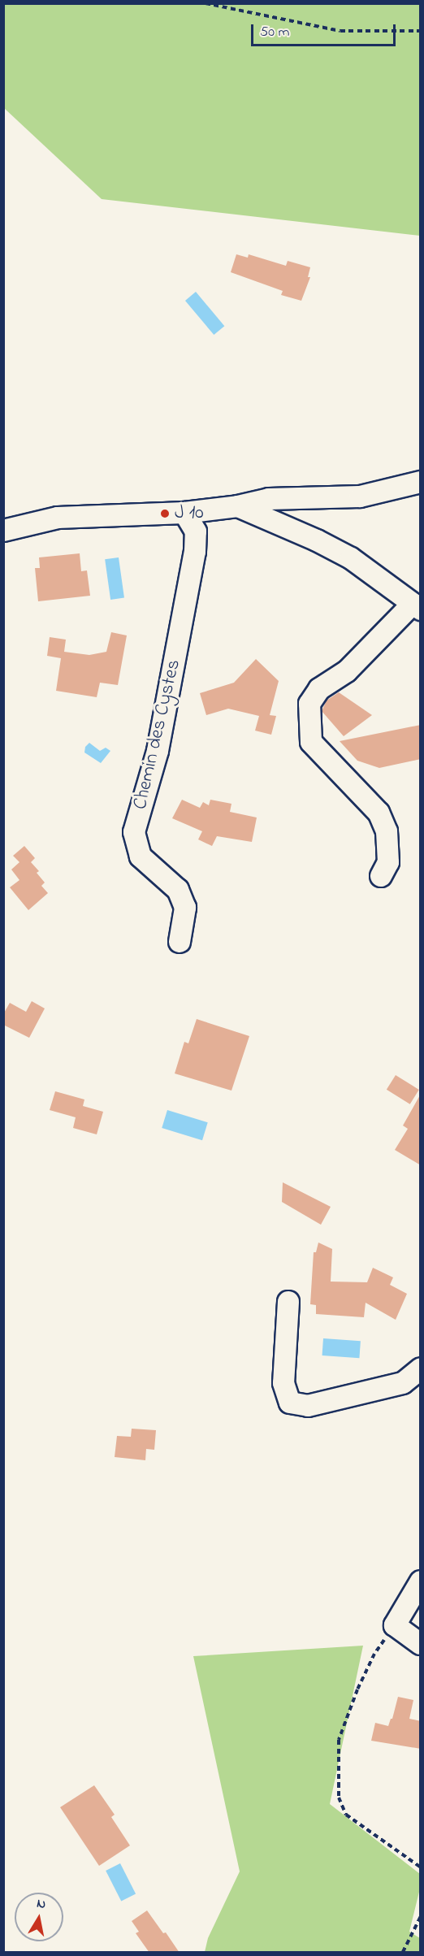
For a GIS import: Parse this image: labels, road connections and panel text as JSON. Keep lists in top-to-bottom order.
{
  "streets": {
    "street": ["Chemin des Cystes"]
  },
  "places": ["J 10"],
  "scale_bar": "50 m",
  "north": "top"
}
